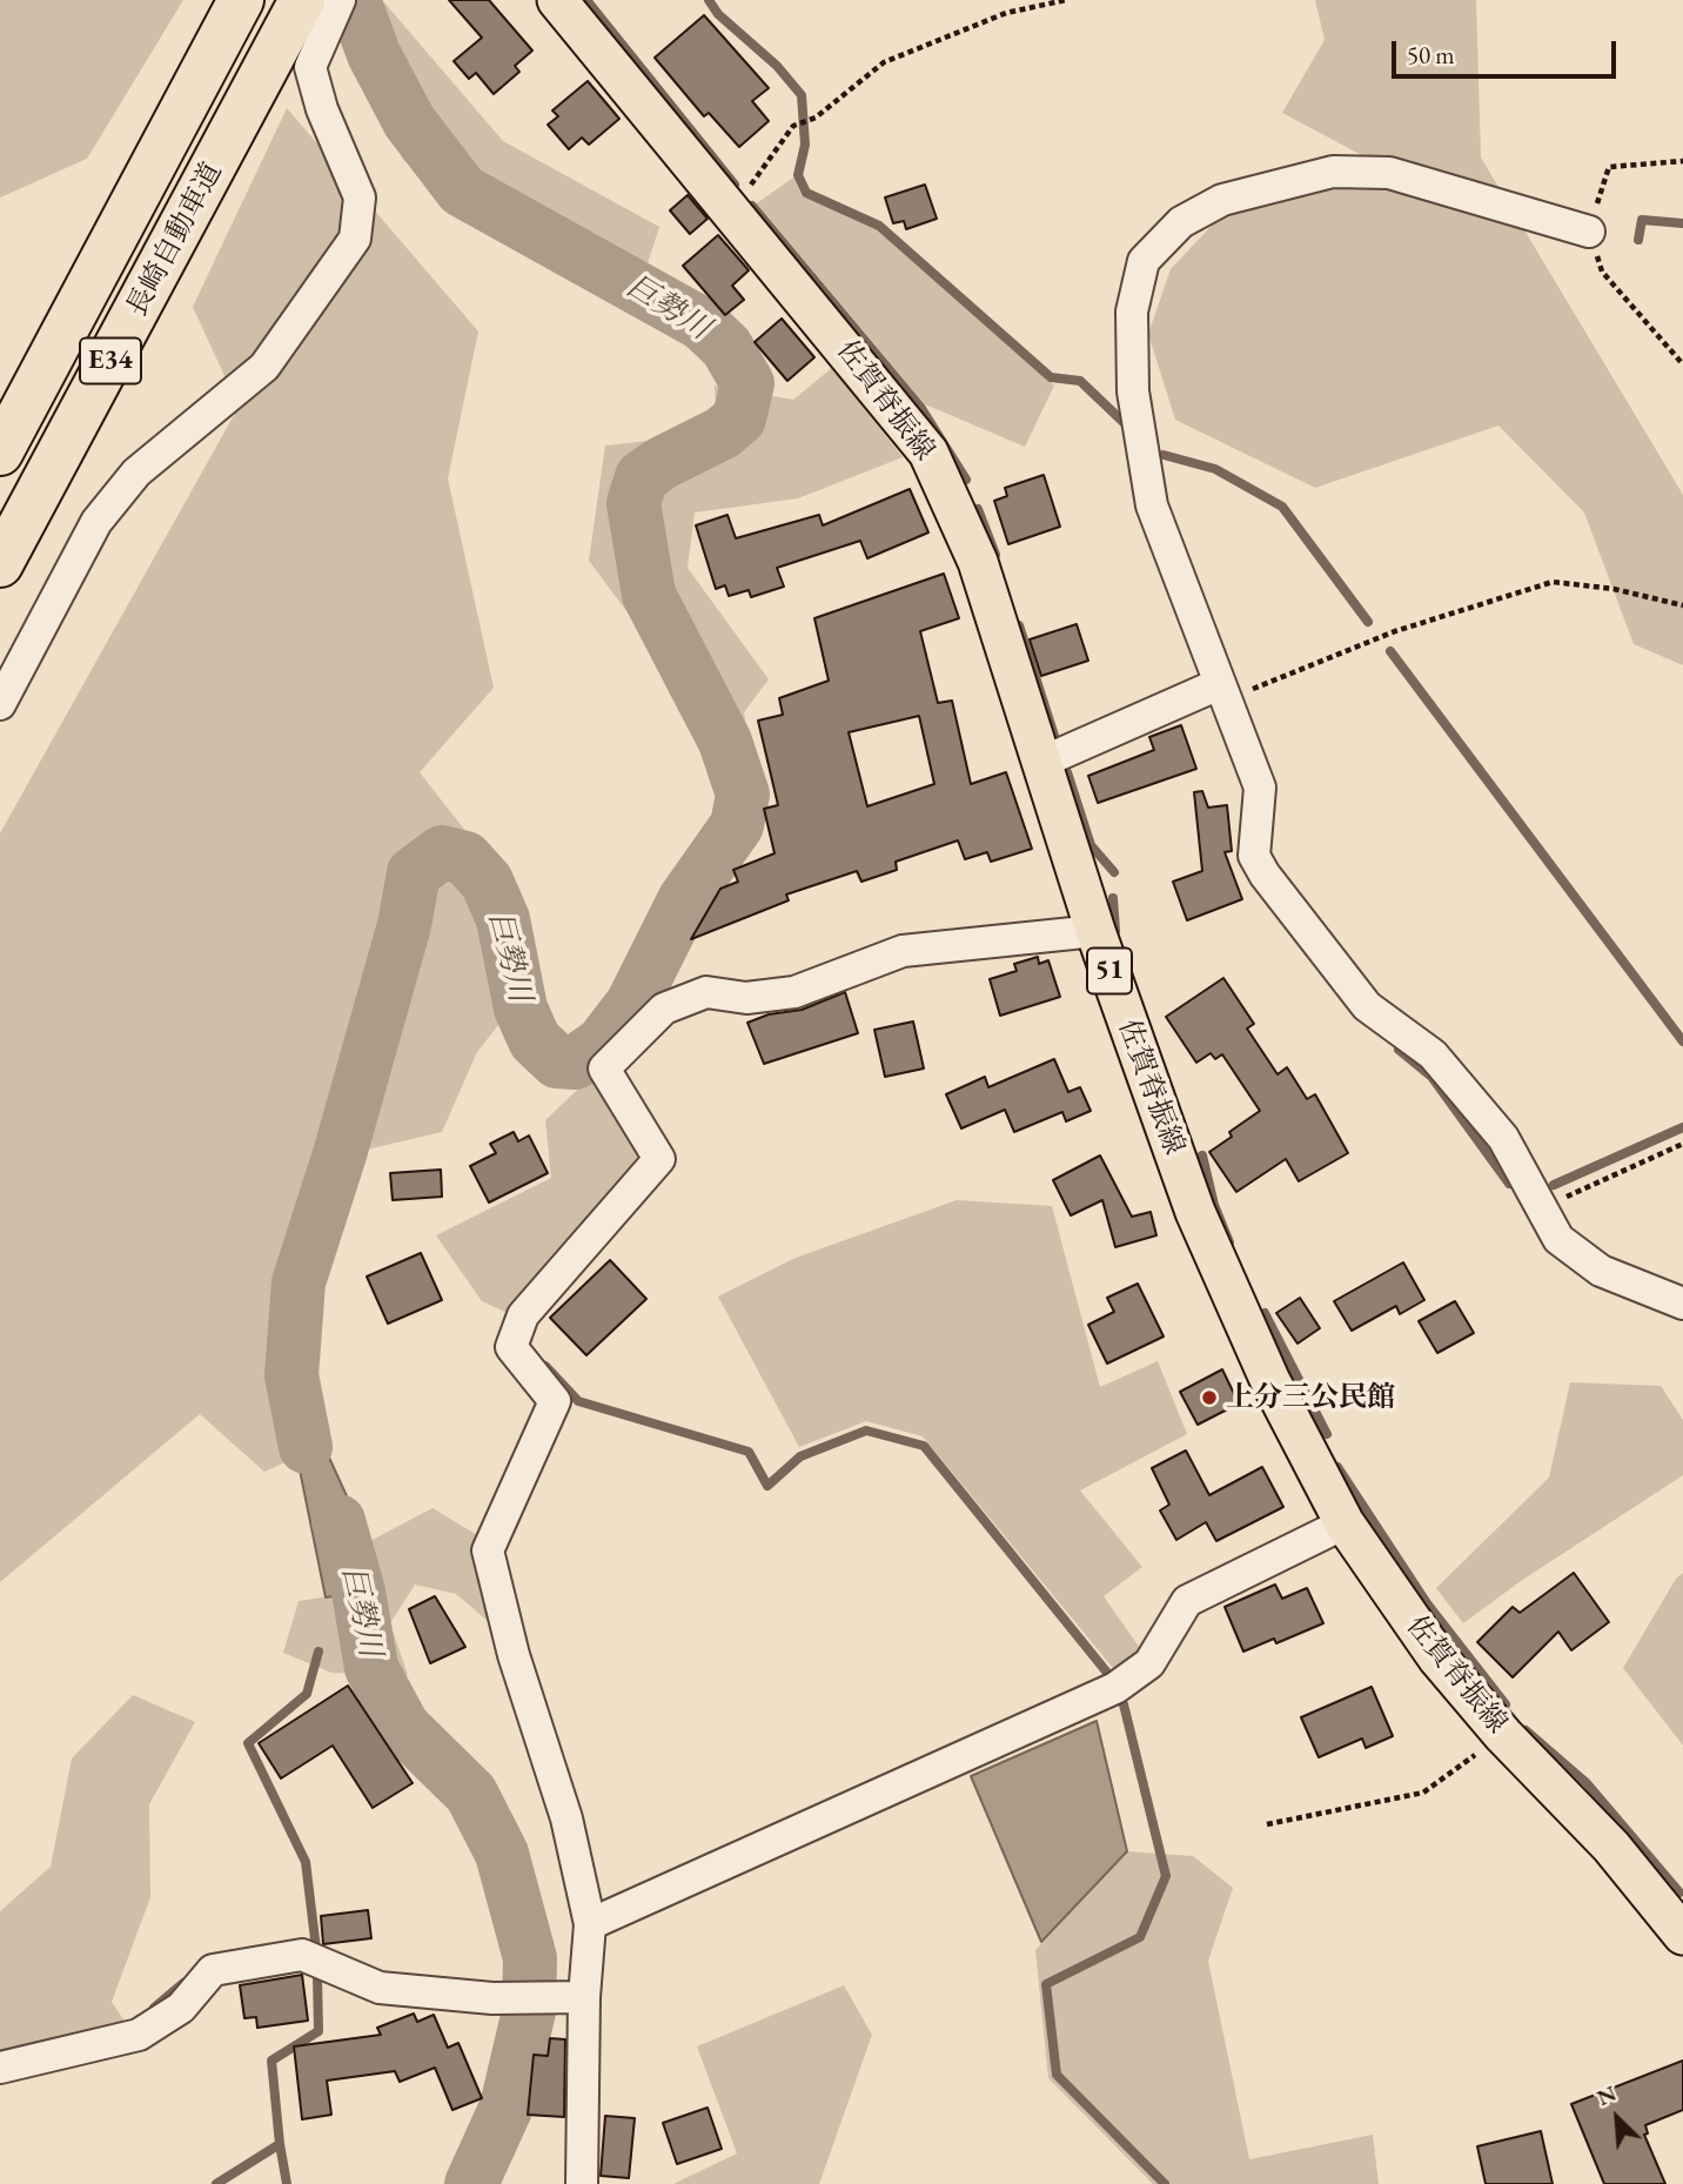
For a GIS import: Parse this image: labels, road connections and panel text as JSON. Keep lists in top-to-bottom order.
{
  "streets": {
    "highway": ["長崎自動車道", "E34"],
    "main road": ["佐賀脊振線", "51"]
  },
  "water": ["巨勢川"],
  "places": ["上分三公民館"],
  "scale_bar": "50 m",
  "north": "top left"
}
